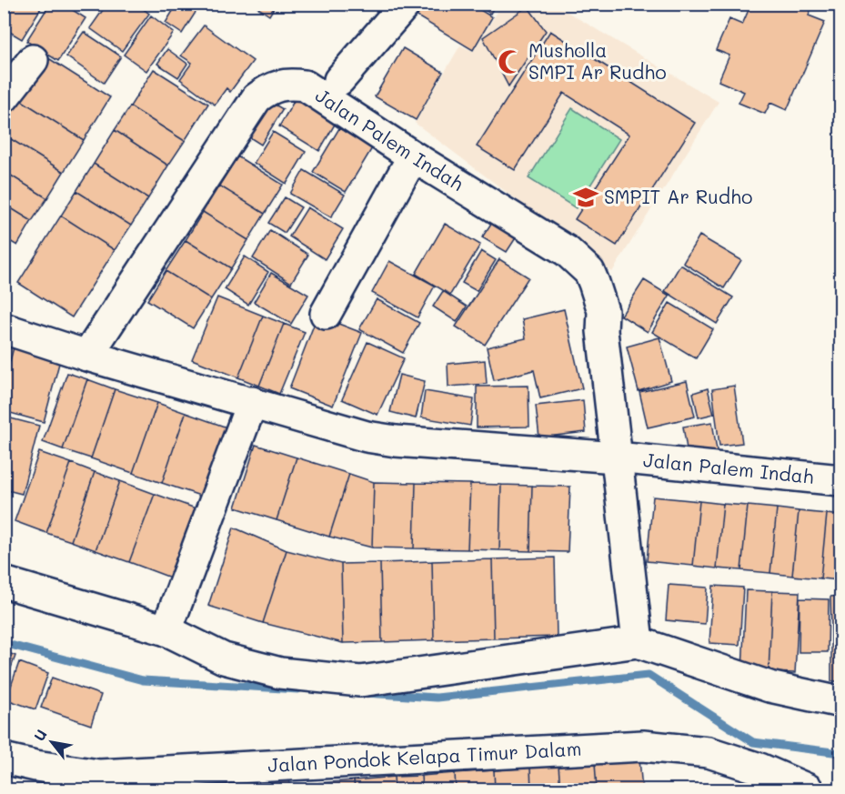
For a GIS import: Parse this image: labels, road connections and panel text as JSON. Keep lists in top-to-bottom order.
{
  "streets": {
    "street": ["Jalan Palem Indah", "Jalan Pondok Kelapa Timur Dalam"]
  },
  "places": {
    "mosque": ["Musholla SMPI Ar Rudho"],
    "school or university": ["SMPIT Ar Rudho"]
  },
  "north": "top left"
}
